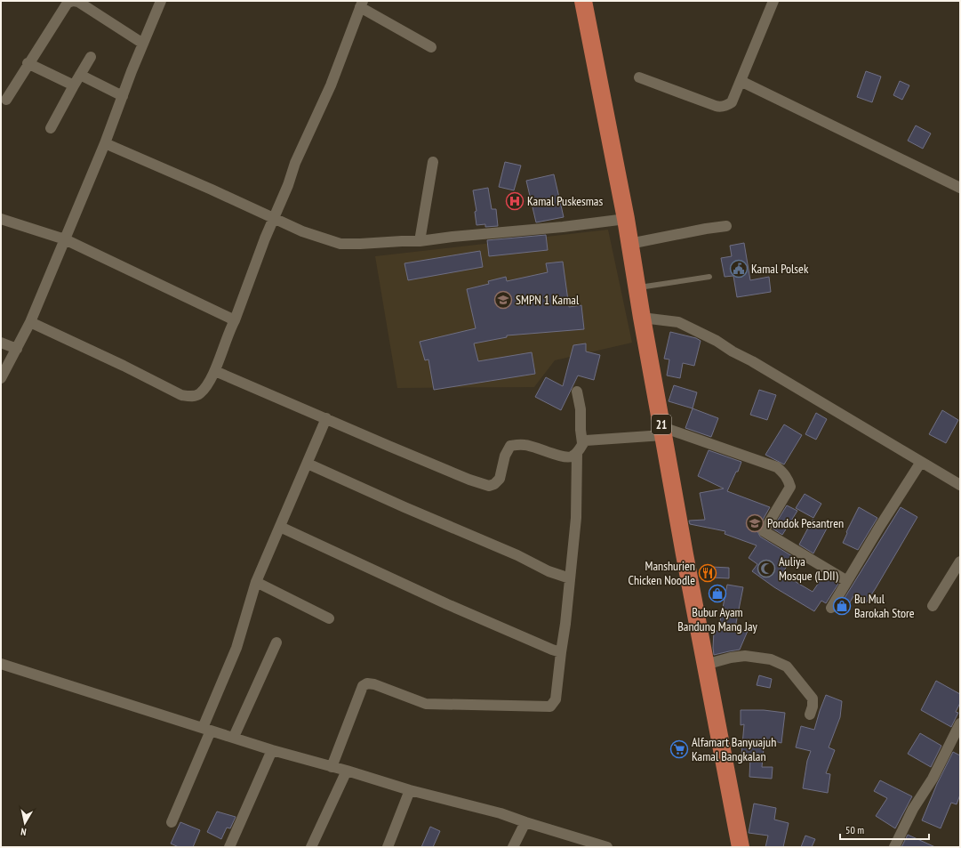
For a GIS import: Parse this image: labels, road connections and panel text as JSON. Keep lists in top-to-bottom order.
{
  "streets": {
    "highway": ["21"]
  },
  "places": {
    "hospital": ["Kamal Puskesmas"],
    "public building": ["Kamal Polsek"],
    "school or university": ["SMPN 1 Kamal", "Pondok Pesantren"],
    "mosque": ["Auliya Mosque (LDII)"],
    "restaurant": ["Manshurien Chicken Noodle"],
    "shop": ["Bubur Ayam Bandung Mang Jay", "Bu Mul Barokah Store"],
    "supermarket": ["Alfamart Banyuajuh Kamal Bangkalan"]
  },
  "scale_bar": "50 m",
  "north": "bottom"
}
